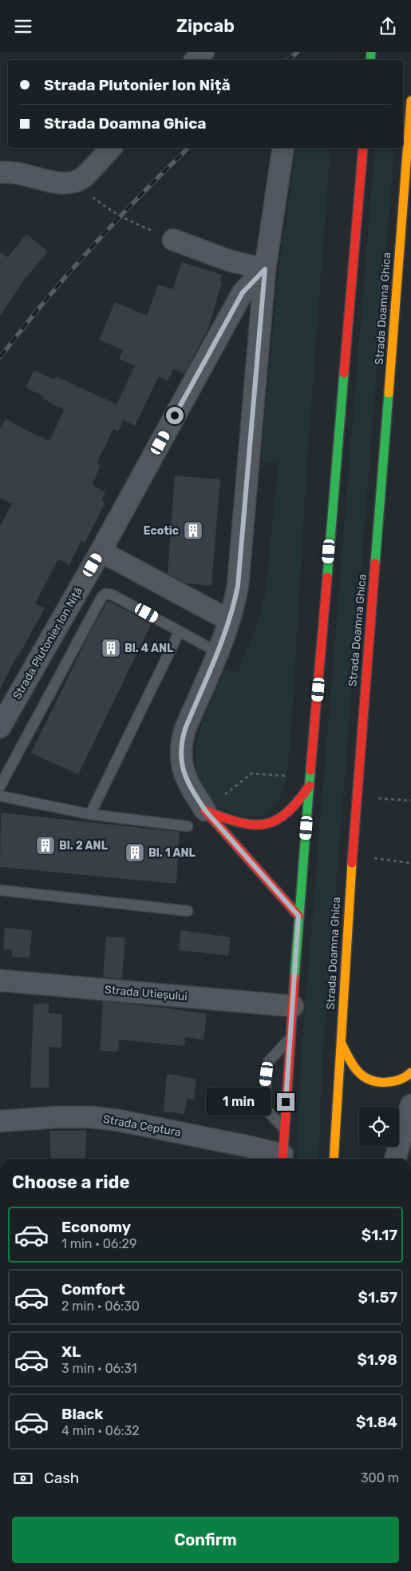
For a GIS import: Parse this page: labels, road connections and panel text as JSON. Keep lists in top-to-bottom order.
{
  "streets": {
    "main road": ["Strada Doamna Ghica"],
    "street": ["Strada Plutonier Ion Niță", "Strada Utieșului", "Strada Ceptura"]
  },
  "places": {
    "building": [
      "Ecotic",
      "Bl. 4 ANL",
      "Bl. 2 ANL",
      "Bl. 1 ANL"
    ]
  },
  "page": {
    "header": "Zipcab",
    "banner": ["Strada Plutonier Ion Niță", "Strada Doamna Ghica"],
    "bubble": "1 min",
    "heading": "Choose a ride",
    "list": [
      {
        "name": "Economy",
        "note": "1 min · 06:29",
        "value": "$1.17"
      },
      {
        "name": "Comfort",
        "note": "2 min · 06:30",
        "value": "$1.57"
      },
      {
        "name": "XL",
        "note": "3 min · 06:31",
        "value": "$1.98"
      },
      {
        "name": "Black",
        "note": "4 min · 06:32",
        "value": "$1.84"
      }
    ],
    "pay": ["Cash", "300 m"],
    "buttons": "Confirm"
  }
}
